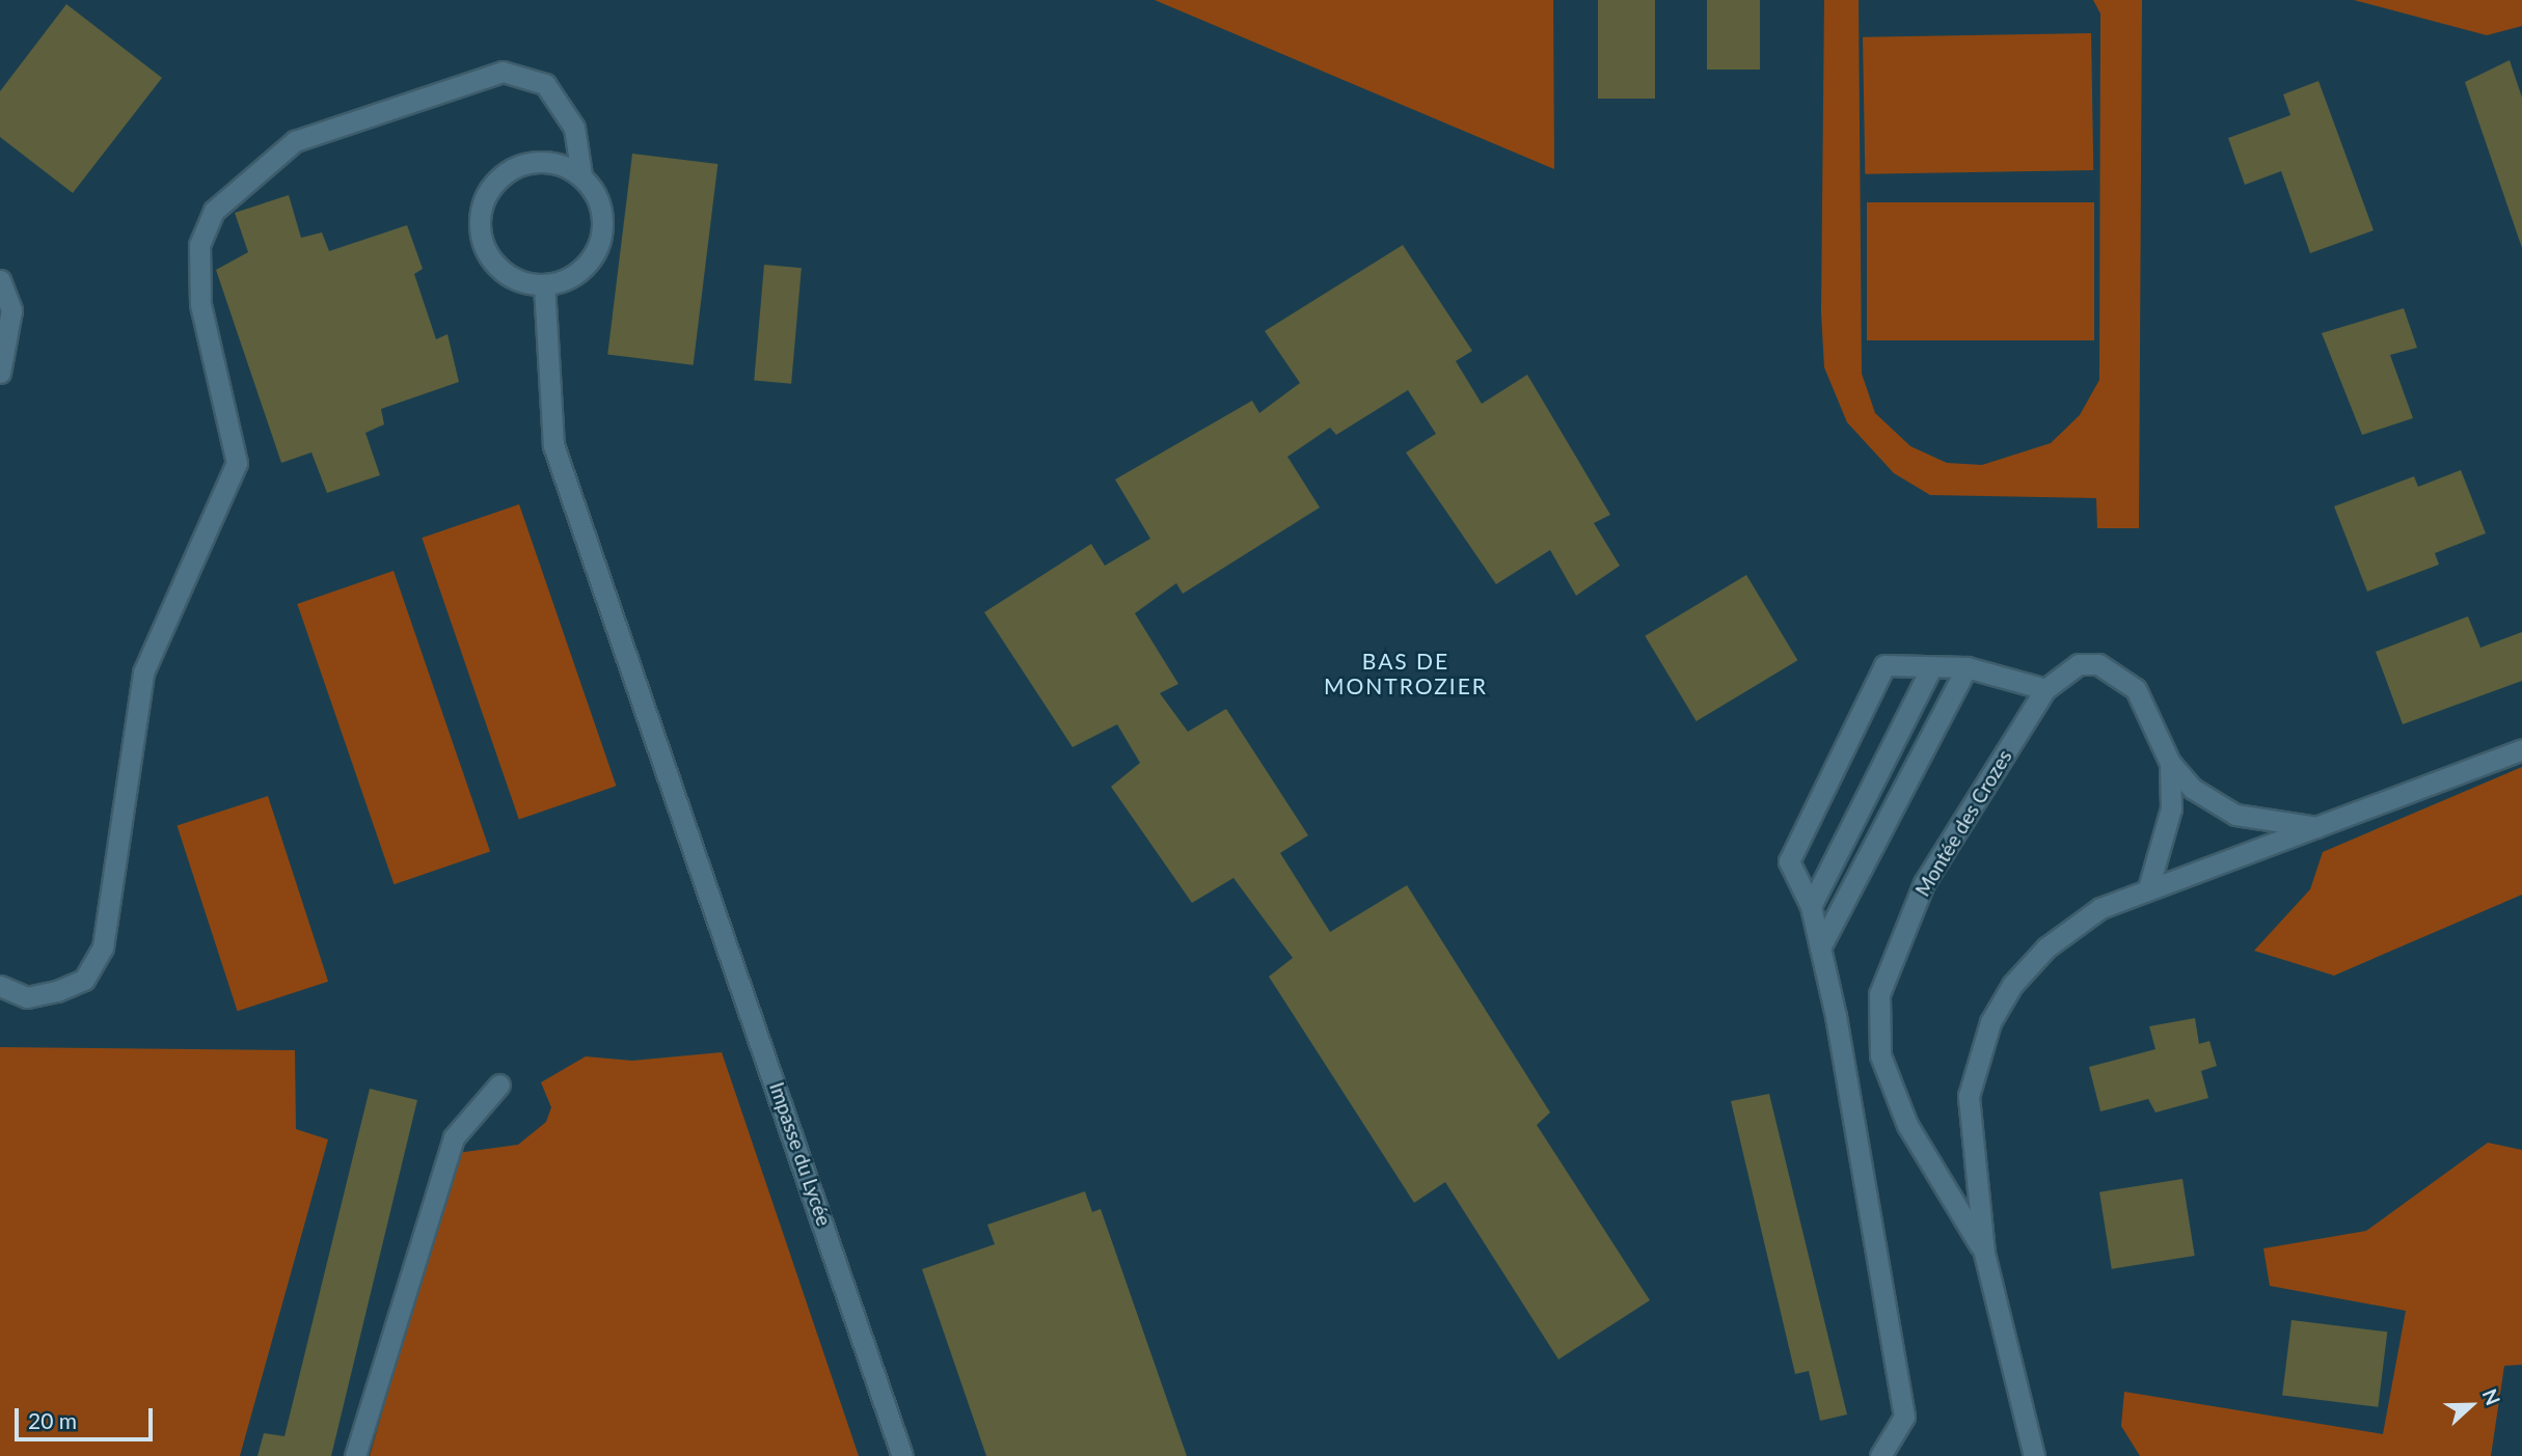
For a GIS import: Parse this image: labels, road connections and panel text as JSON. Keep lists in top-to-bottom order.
{
  "streets": {
    "street": ["Montée des Crozes", "Impasse du Lycée"]
  },
  "districts": ["BAS DE MONTROZIER"],
  "scale_bar": "20 m",
  "north": "right"
}
